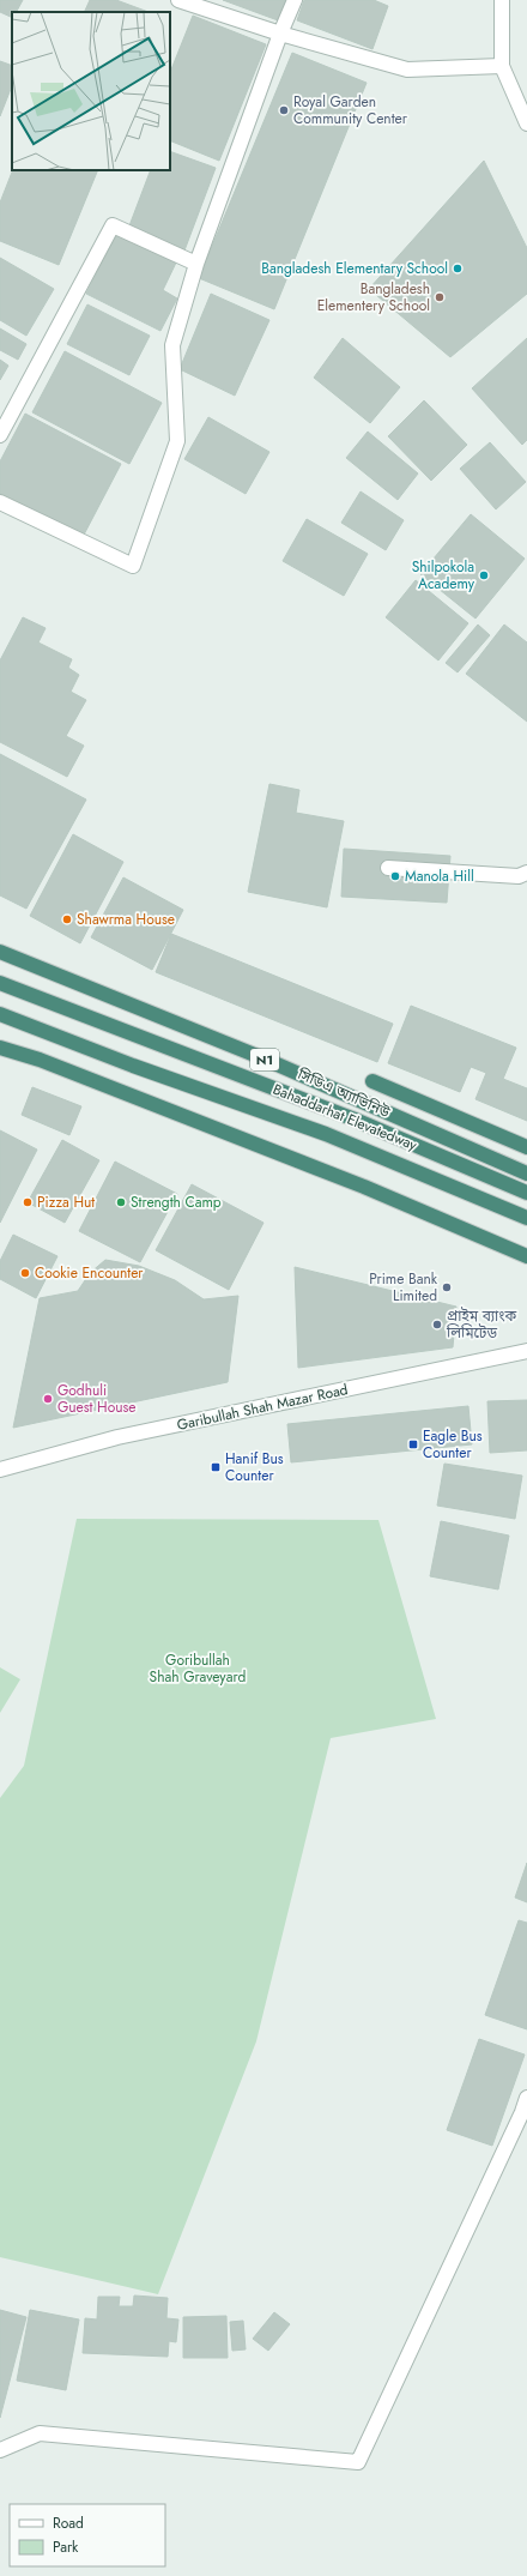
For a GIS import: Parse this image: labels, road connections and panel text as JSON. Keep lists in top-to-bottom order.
{
  "streets": {
    "highway": ["N1", "সিডিএ অ্যাভিনিউ", "Bahaddarhat Elevatedway"],
    "street": ["Garibullah Shah Mazar Road"]
  },
  "parks": ["Goribullah Shah Graveyard"],
  "places": {
    "other": [
      "Royal Garden Community Center",
      "Bangladesh Elementary School",
      "Bangladesh Elementery School",
      "Shilpokola Academy",
      "Manola Hill",
      "Shawrma House",
      "Pizza Hut",
      "Strength Camp",
      "Cookie Encounter",
      "Prime Bank Limited",
      "প্রাইম ব্যাংক লিমিটেড",
      "Godhuli Guest House"
    ],
    "transit": ["Eagle Bus Counter", "Hanif Bus Counter"]
  },
  "legend": ["Road", "Park"]
}
